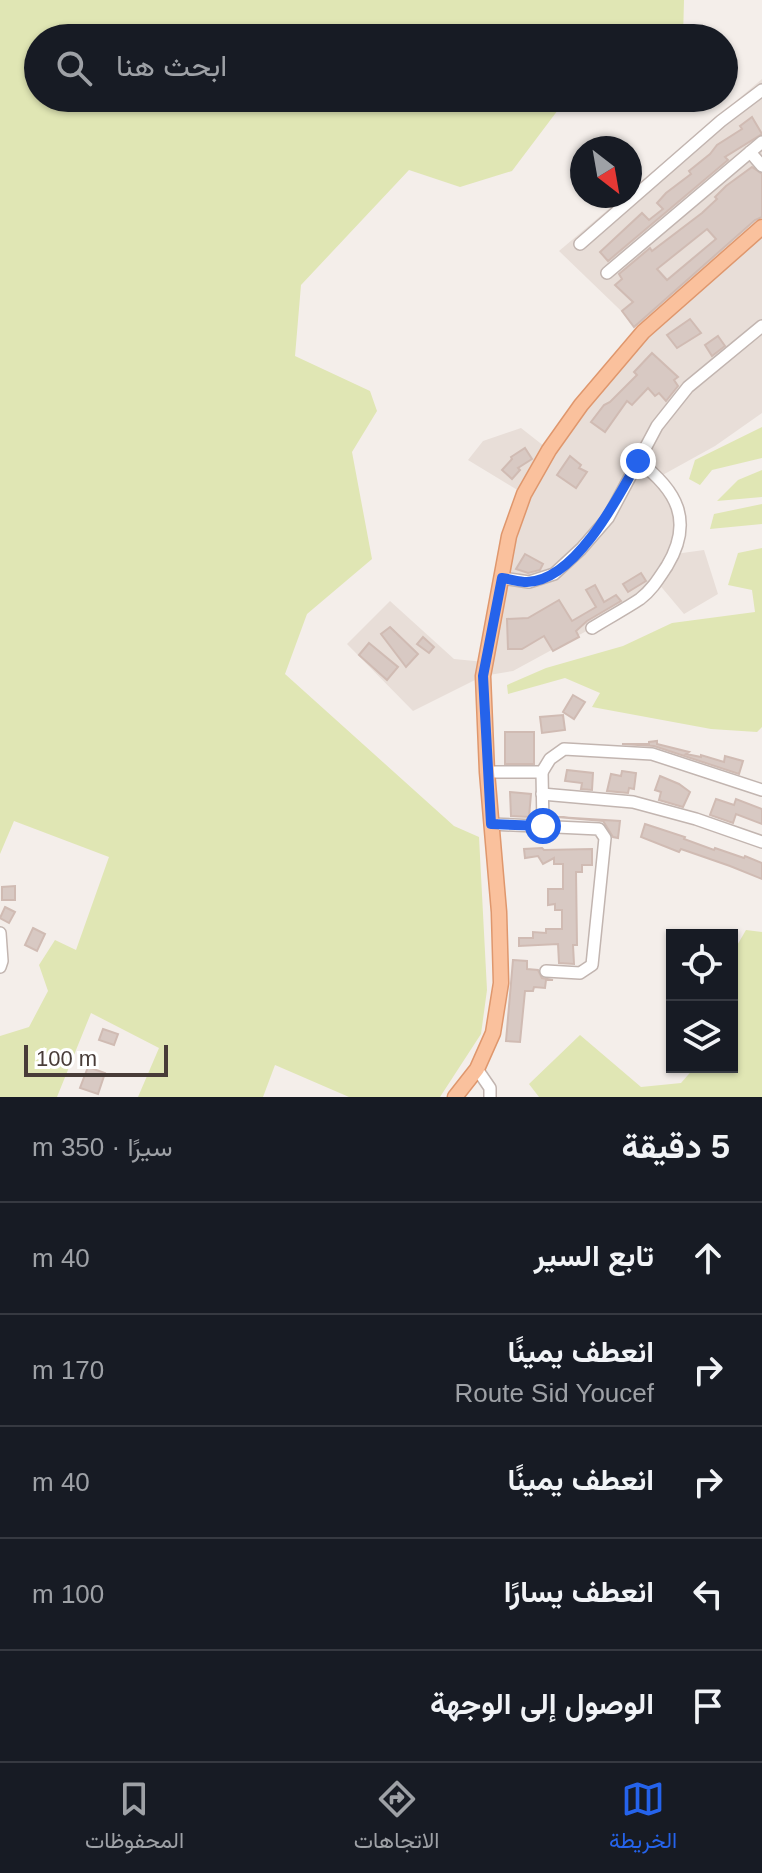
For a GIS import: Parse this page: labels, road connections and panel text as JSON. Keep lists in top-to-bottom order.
{
  "scale_bar": "100 m",
  "north": "bottom right",
  "page": {
    "search": "ابحث هنا",
    "scale": "100 m",
    "heading": ["5 دقيقة", "سيرًا · 350 m"],
    "list": [
      ["تابع السير", "40 m"],
      ["انعطف يمينًا", "Route Sid Youcef", "170 m"],
      ["انعطف يمينًا", "40 m"],
      ["انعطف يسارًا", "100 m"],
      "الوصول إلى الوجهة"
    ],
    "nav": ["الخريطة", "الاتجاهات", "المحفوظات"]
  }
}
